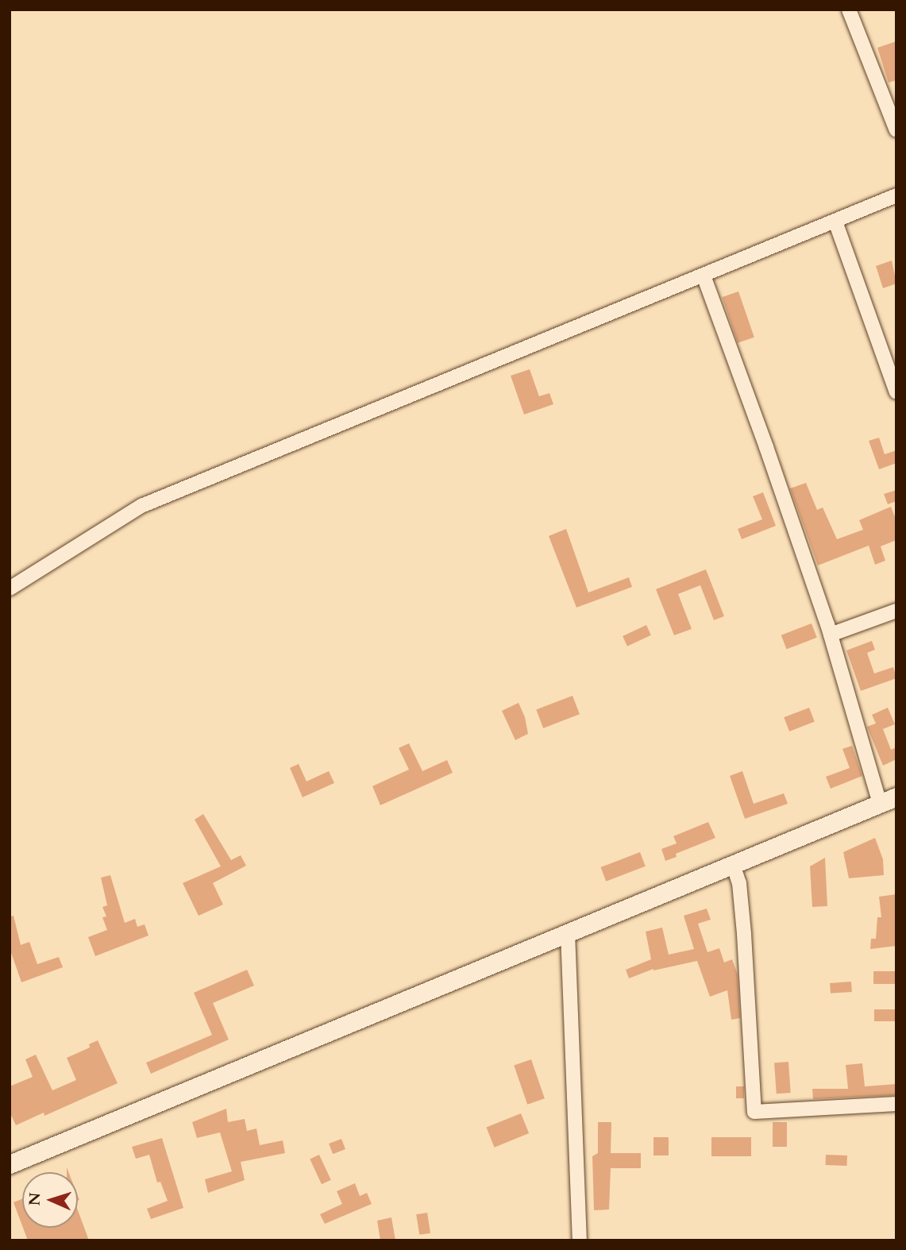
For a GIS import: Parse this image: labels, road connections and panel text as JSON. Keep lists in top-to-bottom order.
{
  "north": "left"
}
